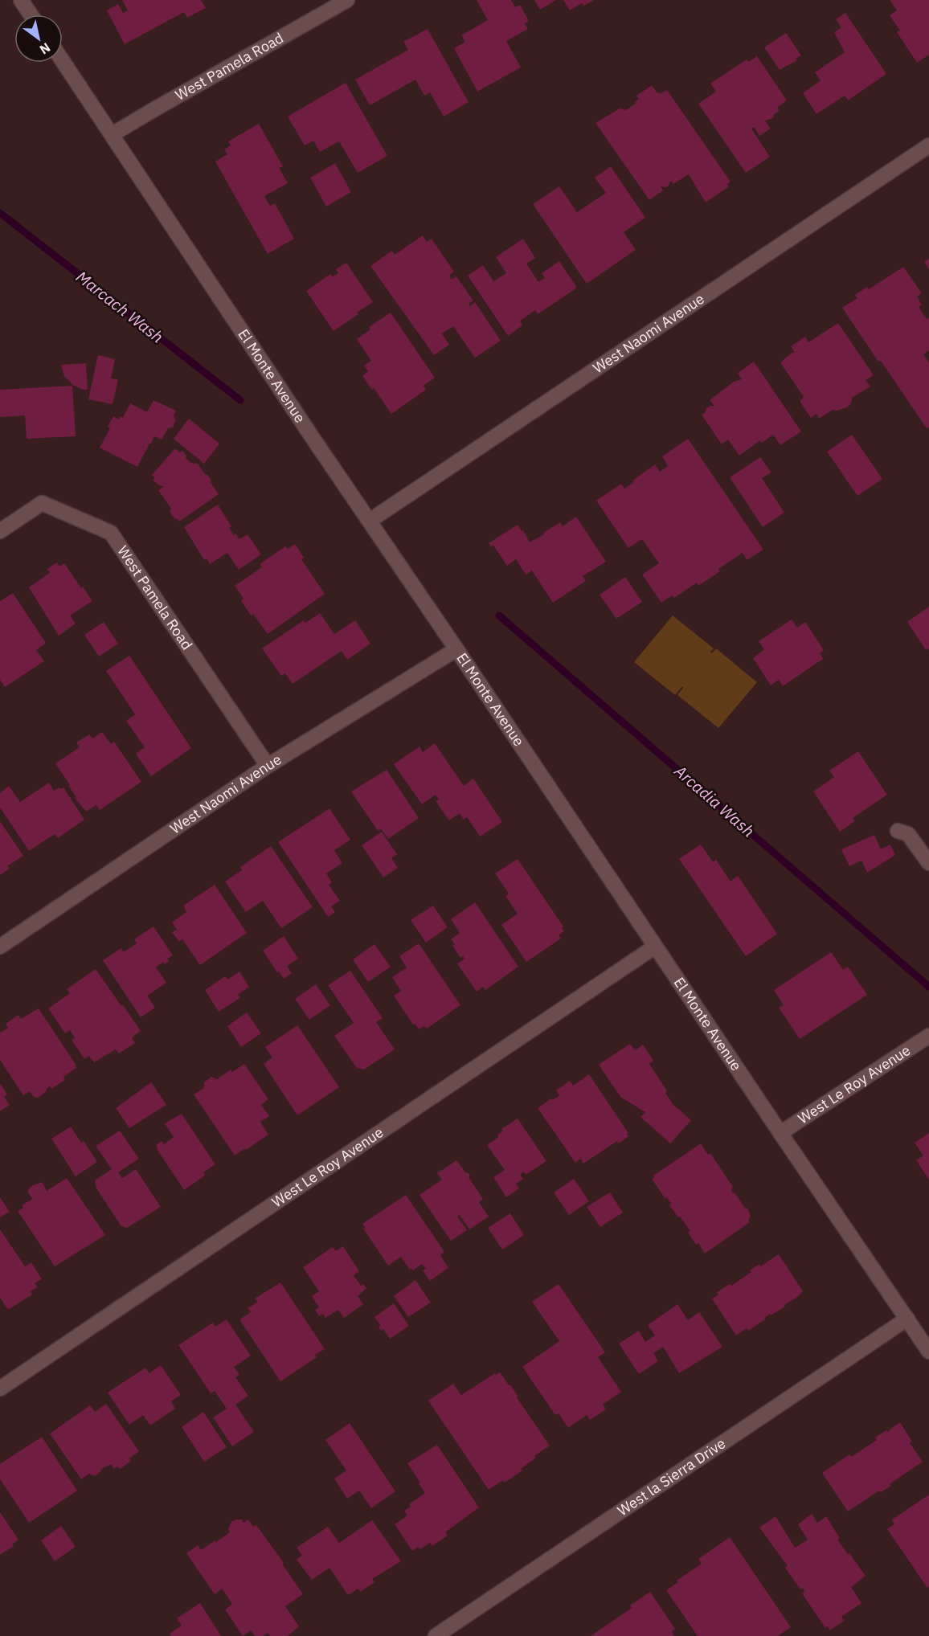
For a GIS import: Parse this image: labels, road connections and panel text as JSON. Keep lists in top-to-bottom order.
{
  "streets": {
    "street": [
      "West Pamela Road",
      "West Naomi Avenue",
      "El Monte Avenue",
      "West Le Roy Avenue",
      "West la Sierra Drive"
    ]
  },
  "crossings": [
    ["West Pamela Road", "West Naomi Avenue"],
    ["West Pamela Road", "El Monte Avenue"],
    ["West Naomi Avenue", "El Monte Avenue"],
    ["El Monte Avenue", "West Le Roy Avenue"],
    ["El Monte Avenue", "West la Sierra Drive"]
  ],
  "water": ["Marcach Wash", "Arcadia Wash"],
  "north": "bottom right"
}
